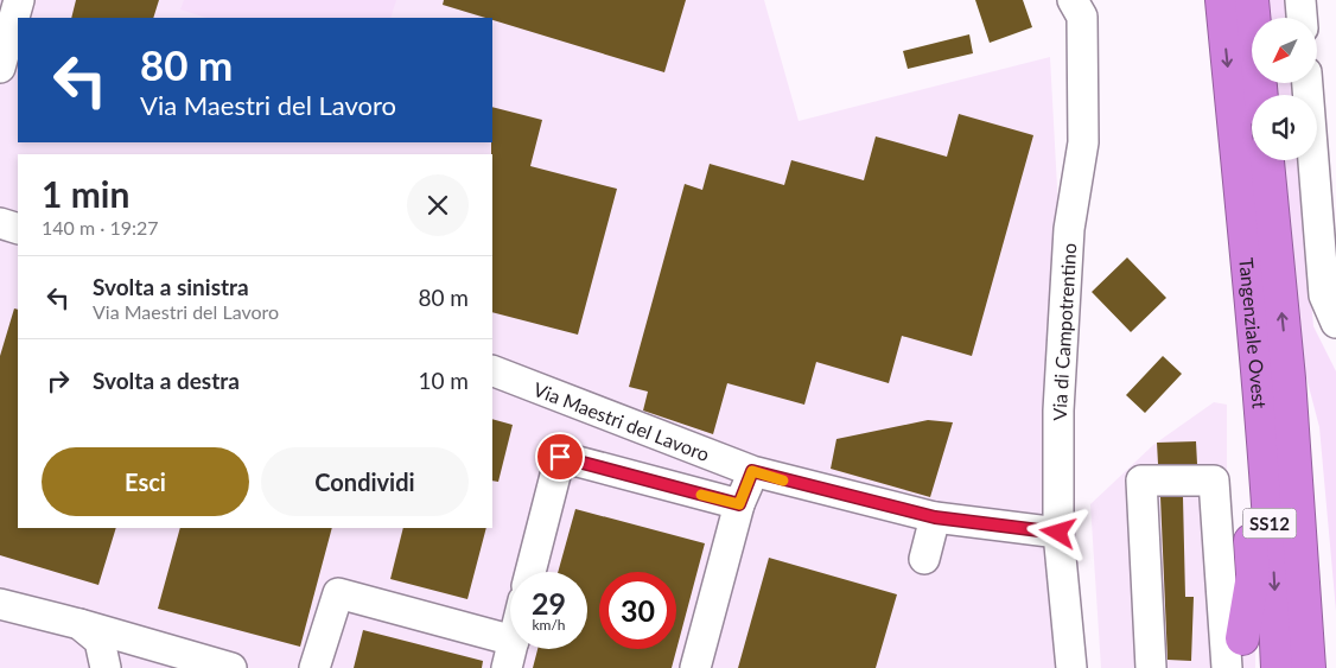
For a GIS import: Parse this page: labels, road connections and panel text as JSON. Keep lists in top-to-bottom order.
{
  "streets": {
    "highway": ["Tangenziale Ovest", "SS12"],
    "street": ["Via di Campotrentino", "Via Maestri del Lavoro"]
  },
  "crossings": [
    ["Via di Campotrentino", "Via Maestri del Lavoro"]
  ],
  "north": "bottom left",
  "page": {
    "turn": ["80 m", "Via Maestri del Lavoro"],
    "heading": ["1 min", "140 m · 19:27"],
    "list": [
      {
        "name": "Svolta a sinistra",
        "note": "Via Maestri del Lavoro",
        "value": "80 m"
      },
      {
        "name": "Svolta a destra",
        "value": "10 m"
      }
    ],
    "buttons": ["Esci", "Condividi"],
    "speed": "29 km/h",
    "limit": "30"
  }
}
